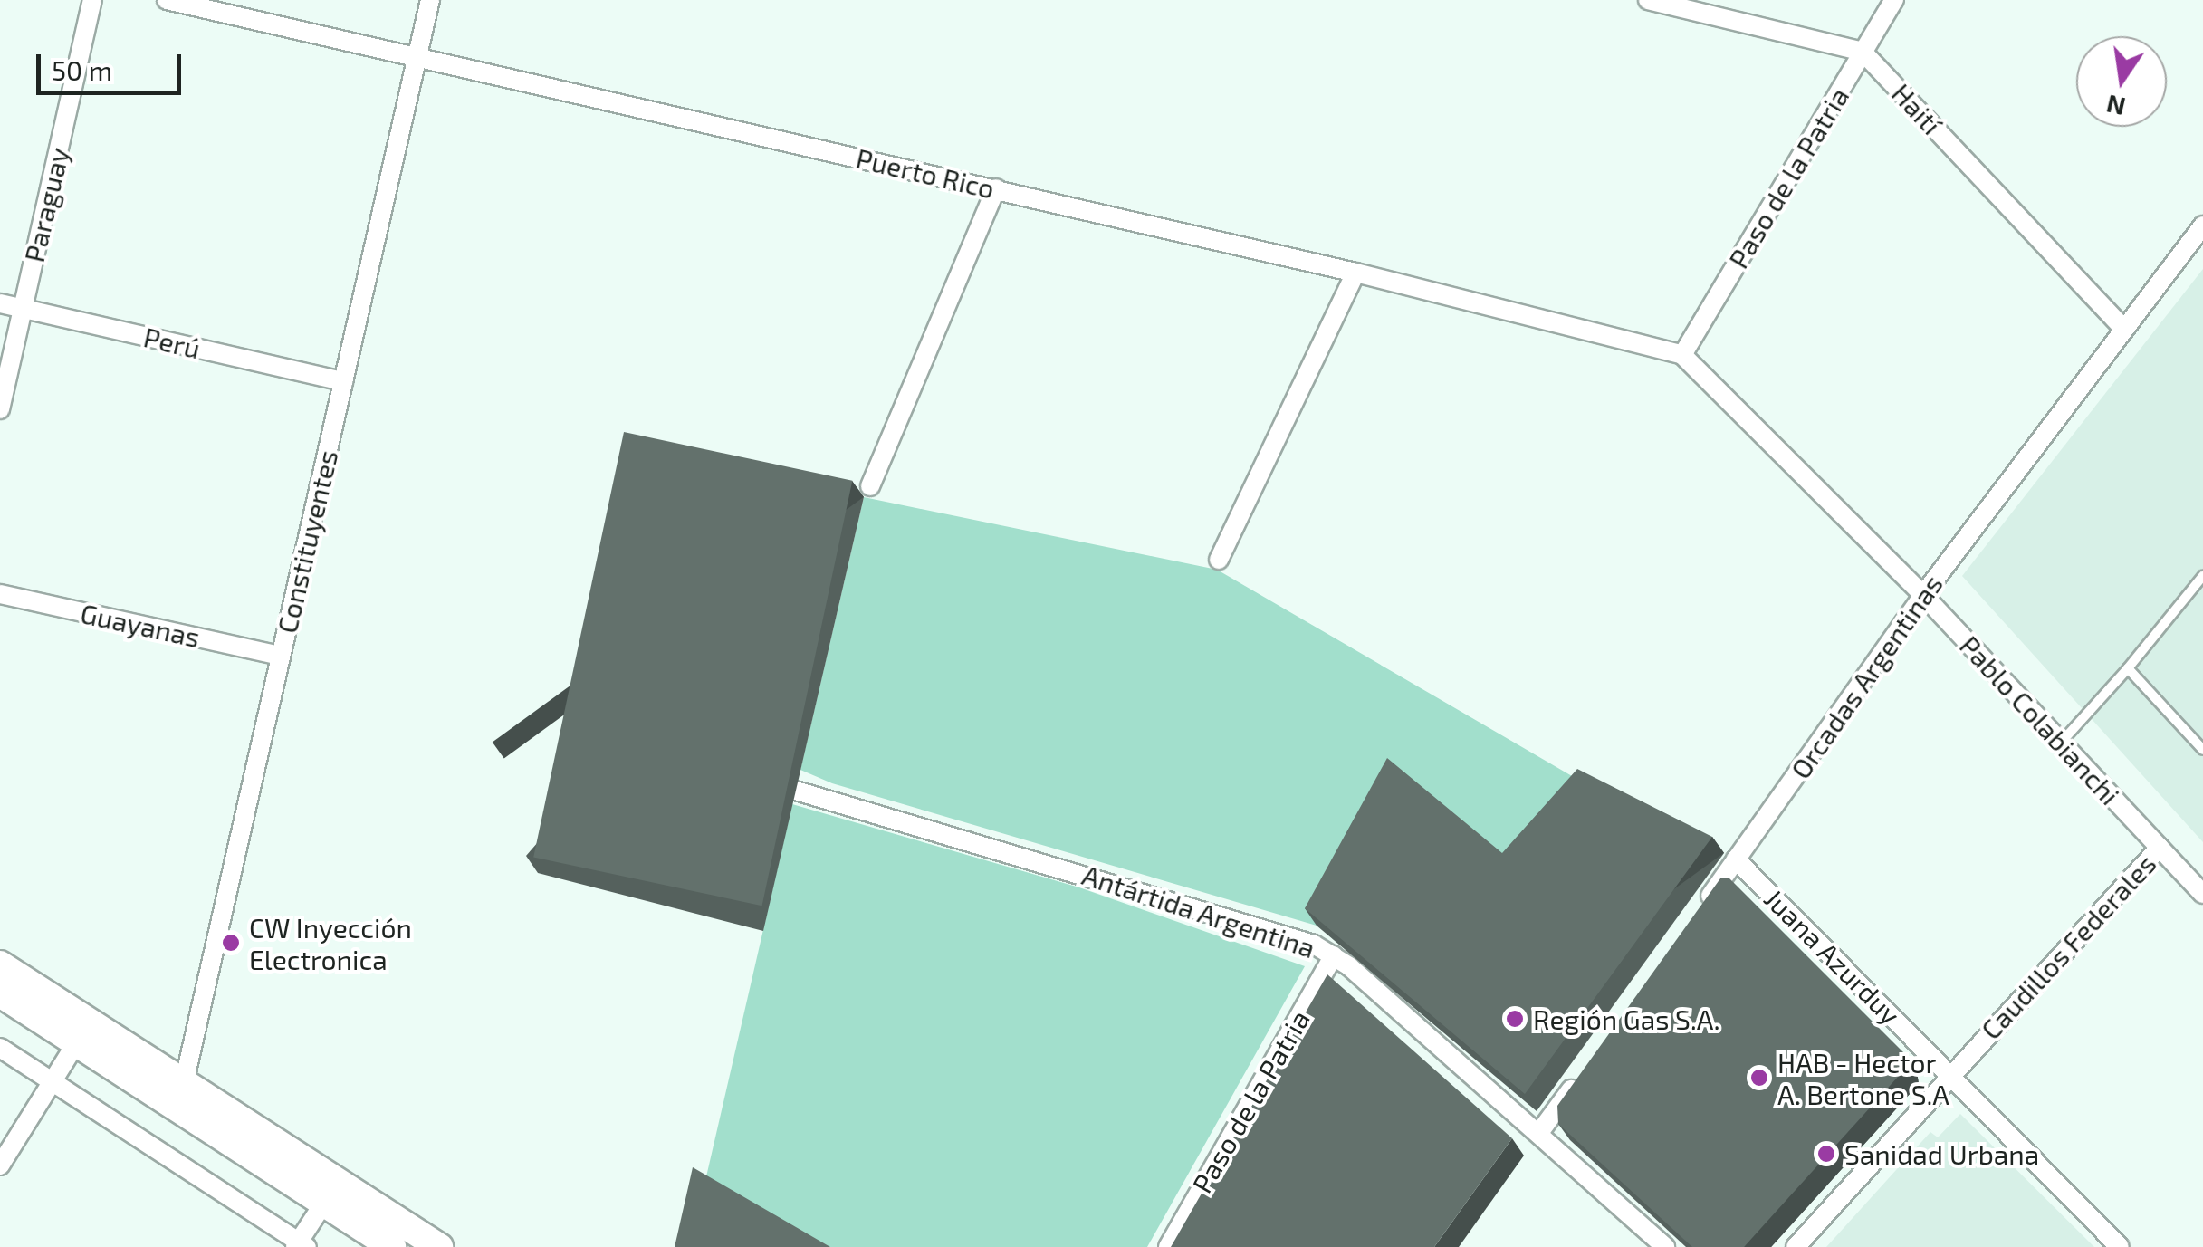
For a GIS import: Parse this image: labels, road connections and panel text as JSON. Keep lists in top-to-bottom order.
{
  "streets": {
    "street": [
      "Haití",
      "Puerto Rico",
      "Paso de la Patria",
      "Paraguay",
      "Perú",
      "Constituyentes",
      "Guayanas",
      "Orcadas Argentinas",
      "Pablo Colabianchi",
      "Antártida Argentina",
      "Caudillos Federales",
      "Juana Azurduy"
    ]
  },
  "crossings": [
    ["Haití", "Paso de la Patria"],
    ["Haití", "Orcadas Argentinas"],
    ["Puerto Rico", "Paso de la Patria"],
    ["Puerto Rico", "Constituyentes"],
    ["Puerto Rico", "Pablo Colabianchi"],
    ["Paso de la Patria", "Pablo Colabianchi"],
    ["Paso de la Patria", "Antártida Argentina"],
    ["Paraguay", "Perú"],
    ["Perú", "Constituyentes"],
    ["Constituyentes", "Guayanas"],
    ["Orcadas Argentinas", "Pablo Colabianchi"],
    ["Orcadas Argentinas", "Juana Azurduy"],
    ["Pablo Colabianchi", "Caudillos Federales"],
    ["Caudillos Federales", "Juana Azurduy"]
  ],
  "places": [
    "CW Inyección Electronica",
    "Región Gas S.A.",
    "HAB - Hector A. Bertone S.A",
    "Sanidad Urbana"
  ],
  "scale_bar": "50 m",
  "north": "bottom"
}
